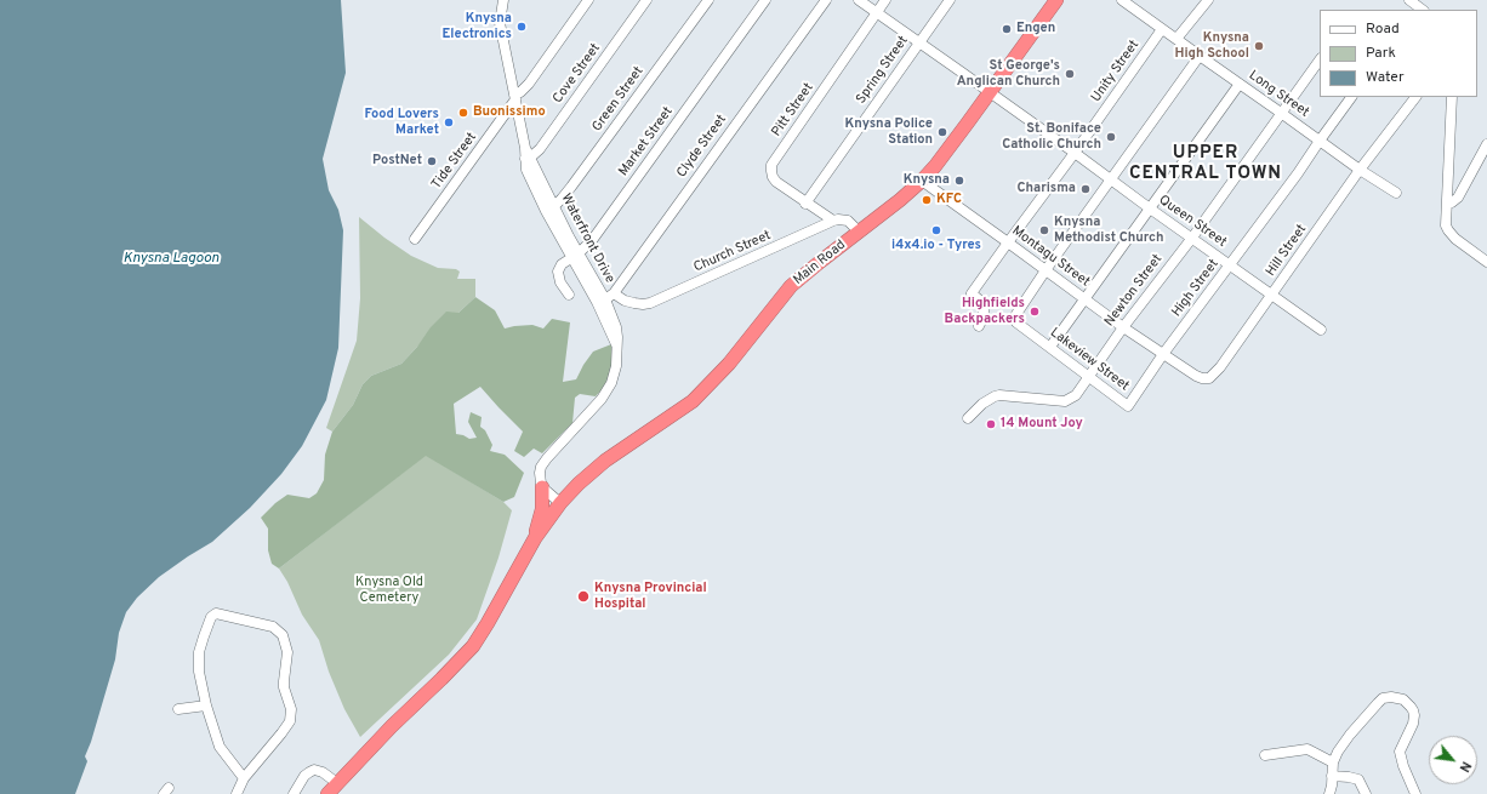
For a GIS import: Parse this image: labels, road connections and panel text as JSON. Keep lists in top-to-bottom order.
{
  "streets": {
    "highway": ["Main Road"],
    "street": [
      "Spring Street",
      "Unity Street",
      "Cove Street",
      "Long Street",
      "Green Street",
      "Pitt Street",
      "Market Street",
      "Clyde Street",
      "Tide Street",
      "Queen Street",
      "Waterfront Drive",
      "Hill Street",
      "Church Street",
      "Montagu Street",
      "High Street",
      "Newton Street",
      "Lakeview Street"
    ]
  },
  "crossings": [
    ["Spring Street", "Pitt Street"],
    ["Spring Street", "Queen Street"],
    ["Unity Street", "Long Street"],
    ["Unity Street", "Queen Street"],
    ["Unity Street", "Montagu Street"],
    ["Cove Street", "Waterfront Drive"],
    ["Long Street", "Hill Street"],
    ["Long Street", "High Street"],
    ["Long Street", "Newton Street"],
    ["Green Street", "Waterfront Drive"],
    ["Pitt Street", "Queen Street"],
    ["Pitt Street", "Church Street"],
    ["Market Street", "Waterfront Drive"],
    ["Clyde Street", "Waterfront Drive"],
    ["Clyde Street", "Church Street"],
    ["Tide Street", "Waterfront Drive"],
    ["Queen Street", "Hill Street"],
    ["Queen Street", "Main Road"],
    ["Queen Street", "High Street"],
    ["Queen Street", "Newton Street"],
    ["Waterfront Drive", "Church Street"],
    ["Hill Street", "Montagu Street"],
    ["Hill Street", "High Street"],
    ["Hill Street", "Lakeview Street"],
    ["Montagu Street", "Main Road"],
    ["Montagu Street", "High Street"],
    ["Montagu Street", "Newton Street"],
    ["Montagu Street", "Lakeview Street"],
    ["High Street", "Lakeview Street"],
    ["Newton Street", "Lakeview Street"]
  ],
  "districts": ["UPPER CENTRAL TOWN"],
  "water": ["Knysna Lagoon"],
  "parks": ["Knysna Old Cemetery"],
  "places": [
    "Knysna Electronics",
    "Engen",
    "Knysna High School",
    "St George's Anglican Church",
    "Buonissimo",
    "Food Lovers Market",
    "Knysna Police Station",
    "St. Boniface Catholic Church",
    "PostNet",
    "Knysna",
    "Charisma",
    "KFC",
    "i4x4.io - Tyres",
    "Knysna Methodist Church",
    "Highfields Backpackers",
    "14 Mount Joy",
    "Knysna Provincial Hospital"
  ],
  "legend": ["Road", "Park", "Water"],
  "north": "bottom right"
}
